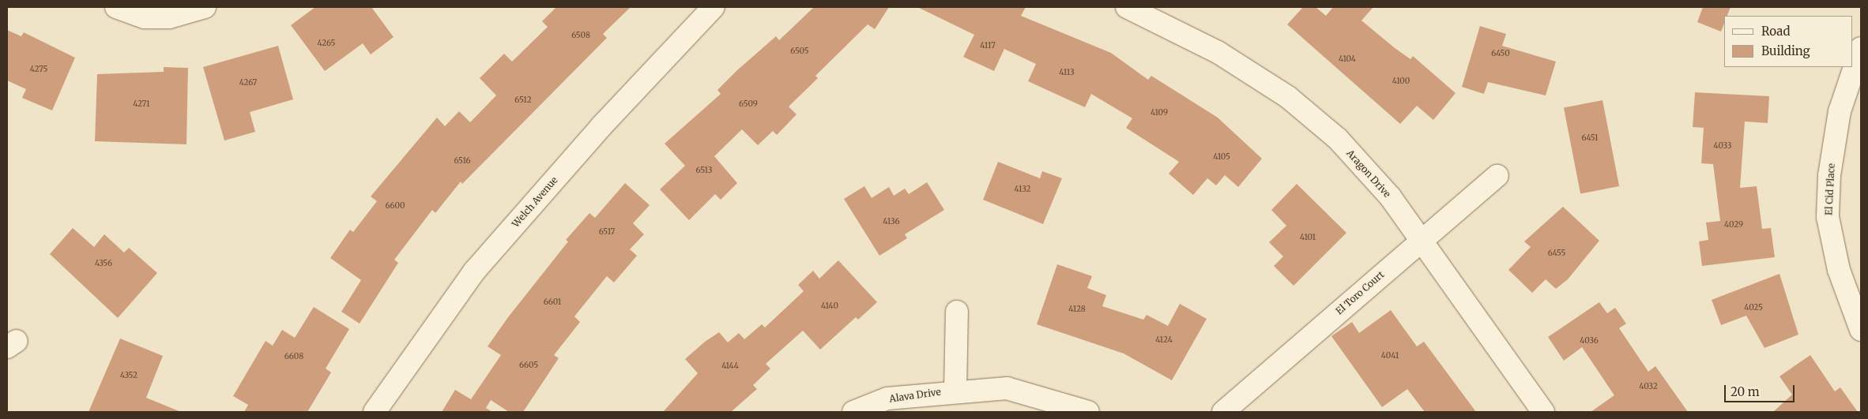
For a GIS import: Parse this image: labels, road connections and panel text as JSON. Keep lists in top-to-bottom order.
{
  "streets": {
    "street": [
      "Aragon Drive",
      "El Cid Place",
      "Welch Avenue",
      "El Toro Court",
      "Alava Drive"
    ]
  },
  "crossings": [
    ["Aragon Drive", "El Toro Court"]
  ],
  "house_numbers": [
    "6508",
    "4265",
    "4117",
    "6505",
    "6450",
    "4104",
    "4275",
    "4113",
    "4100",
    "4267",
    "6512",
    "4271",
    "6509",
    "4109",
    "6451",
    "4033",
    "4105",
    "6516",
    "6513",
    "4132",
    "6600",
    "4136",
    "4029",
    "6517",
    "4101",
    "6455",
    "4356",
    "6601",
    "4140",
    "4025",
    "4128",
    "4124",
    "4036",
    "4041",
    "6608",
    "6605",
    "4144",
    "4352",
    "4032"
  ],
  "legend": ["Road", "Building"],
  "scale_bar": "20 m"
}
